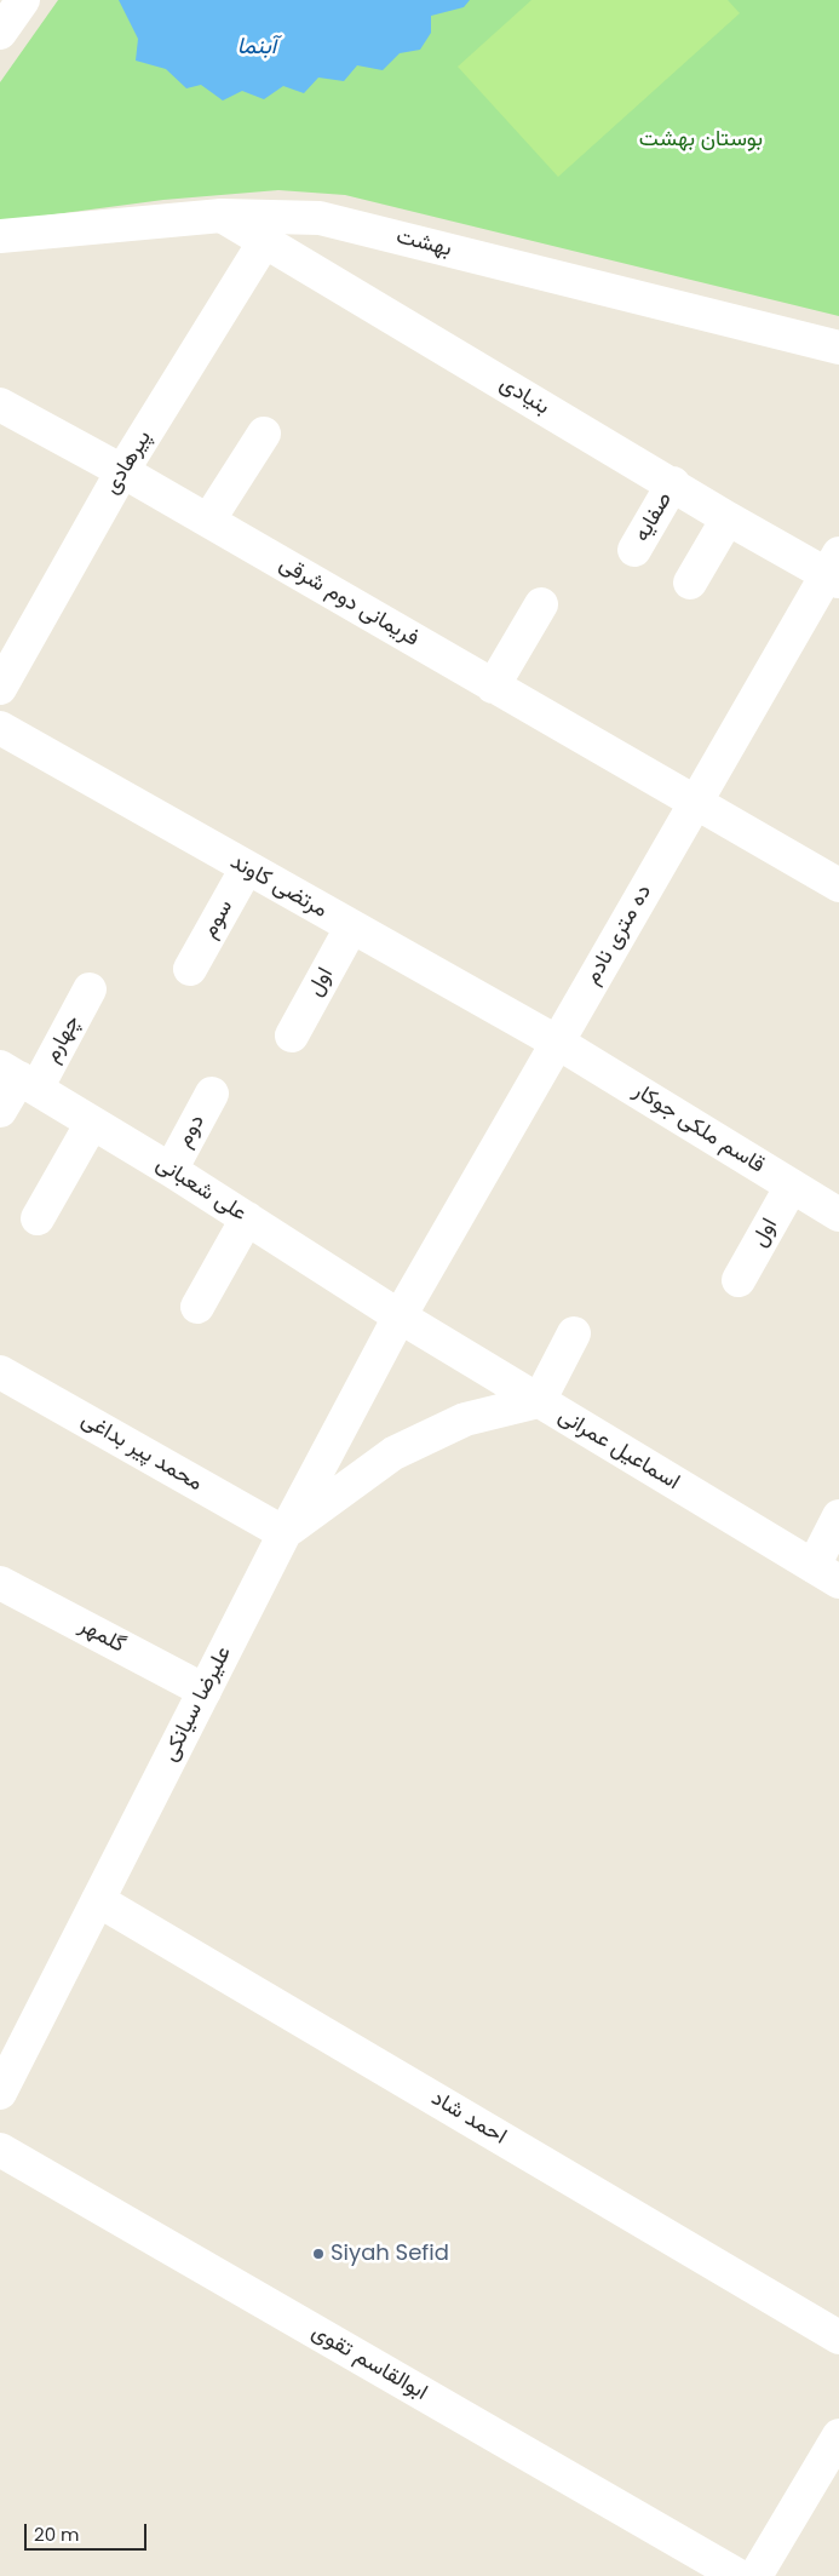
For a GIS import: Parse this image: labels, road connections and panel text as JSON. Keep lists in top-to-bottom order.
{
  "streets": {
    "street": [
      "بهشت",
      "بنیادی",
      "پیرهادی",
      "صفایه",
      "فریمانی دوم شرقی",
      "مرتضی کاوند",
      "سوم",
      "ده متری نادم",
      "اول",
      "چهارم",
      "قاسم ملکی جوکار",
      "دوم",
      "علی شعبانی",
      "اسماعیل عمرانی",
      "محمد پیر بداغی",
      "گلمهر",
      "علیرضا سیانکی",
      "احمد شاد",
      "ابوالقاسم تقوی"
    ]
  },
  "crossings": [
    ["بهشت", "بنیادی"],
    ["بنیادی", "پیرهادی"],
    ["بنیادی", "صفایه"],
    ["بنیادی", "ده متری نادم"],
    ["پیرهادی", "فریمانی دوم شرقی"],
    ["فریمانی دوم شرقی", "ده متری نادم"],
    ["مرتضی کاوند", "سوم"],
    ["مرتضی کاوند", "ده متری نادم"],
    ["مرتضی کاوند", "اول"],
    ["مرتضی کاوند", "قاسم ملکی جوکار"],
    ["ده متری نادم", "قاسم ملکی جوکار"],
    ["ده متری نادم", "علی شعبانی"],
    ["ده متری نادم", "اسماعیل عمرانی"],
    ["ده متری نادم", "علیرضا سیانکی"],
    ["اول", "قاسم ملکی جوکار"],
    ["چهارم", "علی شعبانی"],
    ["دوم", "علی شعبانی"],
    ["علی شعبانی", "اسماعیل عمرانی"],
    ["علی شعبانی", "علیرضا سیانکی"],
    ["اسماعیل عمرانی", "علیرضا سیانکی"],
    ["محمد پیر بداغی", "علیرضا سیانکی"],
    ["گلمهر", "علیرضا سیانکی"],
    ["علیرضا سیانکی", "احمد شاد"]
  ],
  "water": ["آبنما"],
  "parks": ["بوستان بهشت"],
  "places": ["Siyah Sefid"],
  "scale_bar": "20 m"
}
